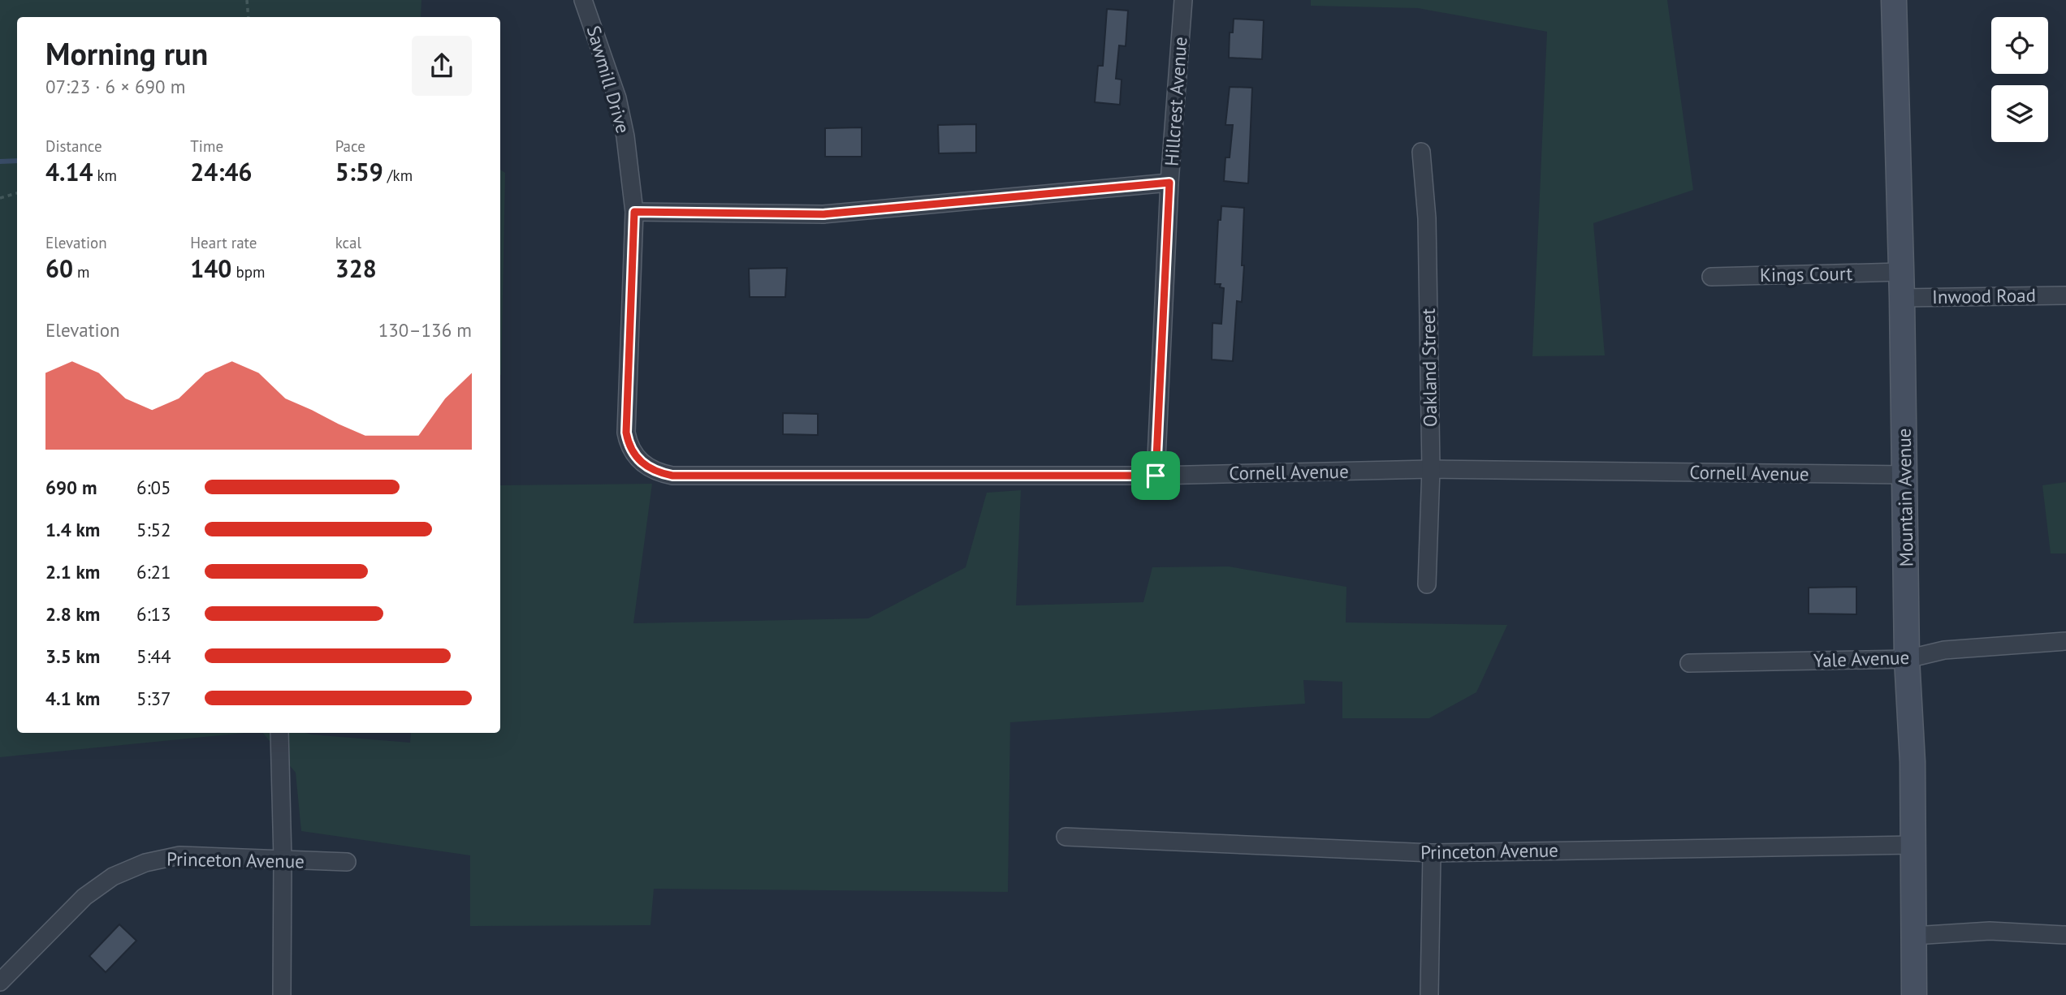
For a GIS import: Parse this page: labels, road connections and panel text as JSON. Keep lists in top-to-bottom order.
{
  "streets": {
    "main road": ["Mountain Avenue"],
    "street": [
      "Sawmill Drive",
      "Hillcrest Avenue",
      "Kings Court",
      "Inwood Road",
      "Oakland Street",
      "Cornell Avenue",
      "Yale Avenue",
      "Princeton Avenue"
    ]
  },
  "crossings": [
    ["Sawmill Drive", "Cornell Avenue"],
    ["Hillcrest Avenue", "Cornell Avenue"],
    ["Kings Court", "Mountain Avenue"],
    ["Inwood Road", "Mountain Avenue"],
    ["Oakland Street", "Cornell Avenue"],
    ["Cornell Avenue", "Mountain Avenue"],
    ["Mountain Avenue", "Yale Avenue"],
    ["Mountain Avenue", "Princeton Avenue"]
  ],
  "page": {
    "heading": ["Morning run", "07:23 · 6 × 690 m"],
    "stats": [
      ["Distance", "4.14 km"],
      ["Time", "24:46"],
      ["Pace", "5:59 /km"],
      ["Elevation", "60 m"],
      ["Heart rate", "140 bpm"],
      ["kcal", "328"]
    ],
    "chart": ["Elevation", "130–136 m"],
    "list": [
      {
        "name": "690 m",
        "note": "6:05"
      },
      {
        "name": "1.4 km",
        "note": "5:52"
      },
      {
        "name": "2.1 km",
        "note": "6:21"
      },
      {
        "name": "2.8 km",
        "note": "6:13"
      },
      {
        "name": "3.5 km",
        "note": "5:44"
      },
      {
        "name": "4.1 km",
        "note": "5:37"
      }
    ]
  }
}
